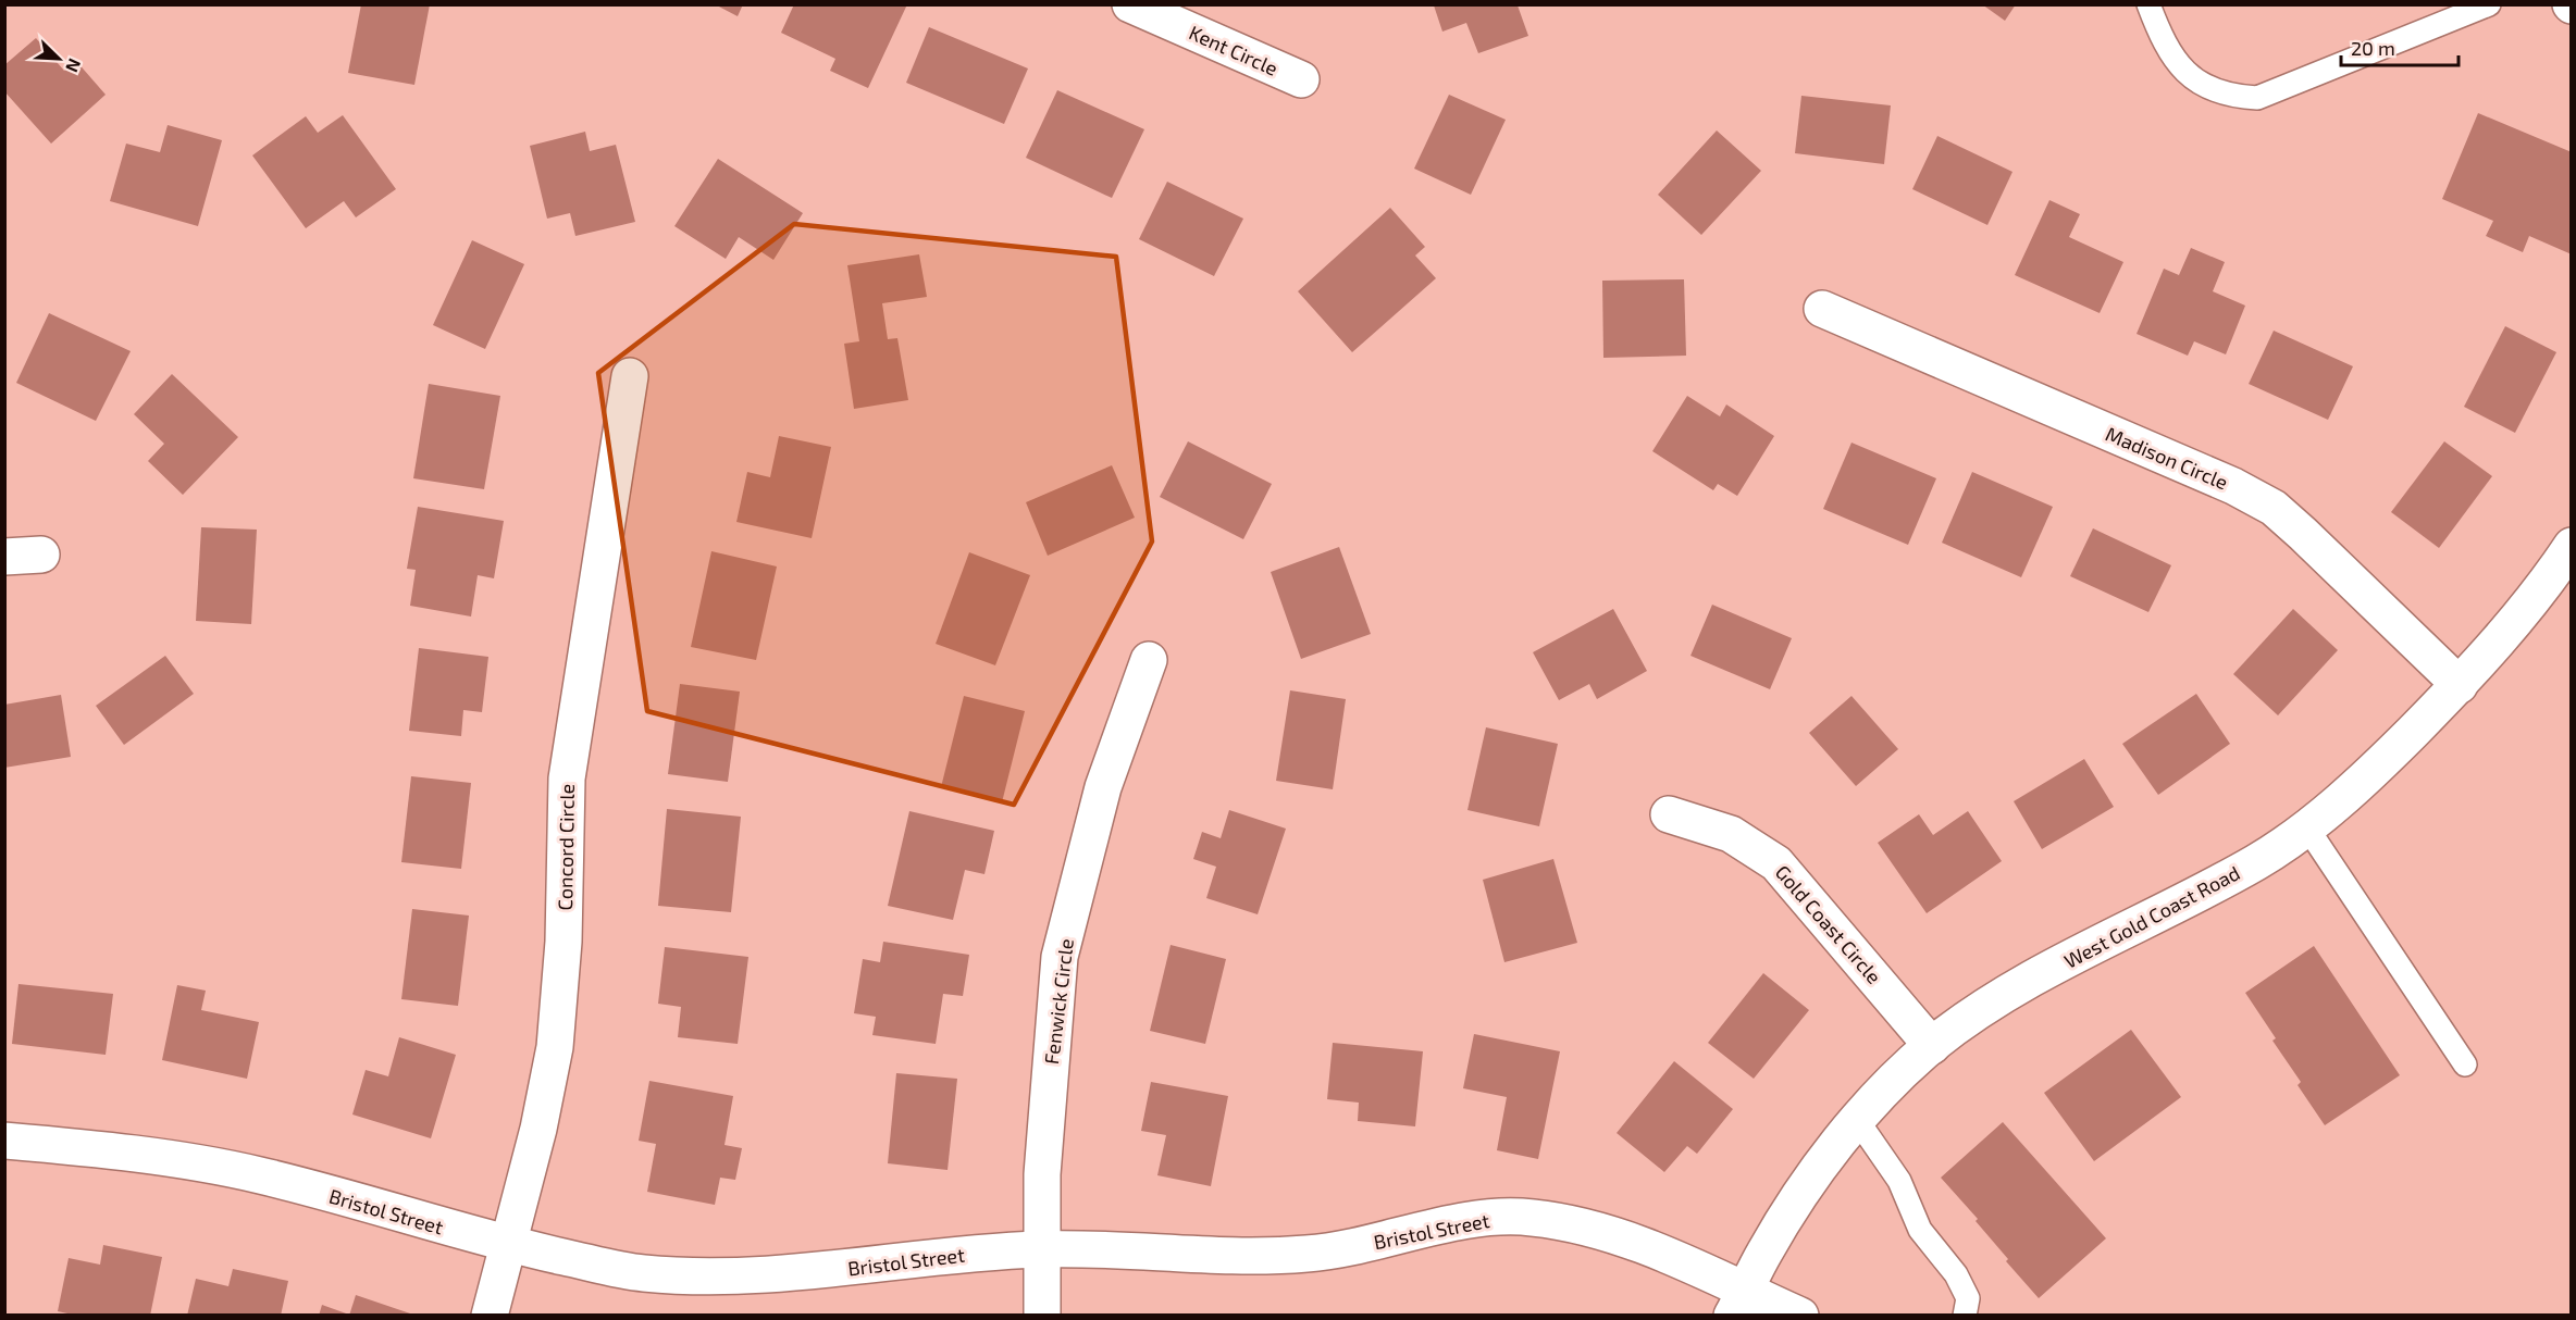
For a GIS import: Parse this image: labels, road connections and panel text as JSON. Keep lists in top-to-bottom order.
{
  "streets": {
    "street": [
      "Kent Circle",
      "Madison Circle",
      "Concord Circle",
      "West Gold Coast Road",
      "Gold Coast Circle",
      "Fenwick Circle",
      "Bristol Street"
    ]
  },
  "crossings": [
    ["Madison Circle", "West Gold Coast Road"],
    ["Concord Circle", "Bristol Street"],
    ["West Gold Coast Road", "Gold Coast Circle"],
    ["West Gold Coast Road", "Bristol Street"],
    ["Fenwick Circle", "Bristol Street"]
  ],
  "scale_bar": "20 m",
  "north": "bottom right"
}
